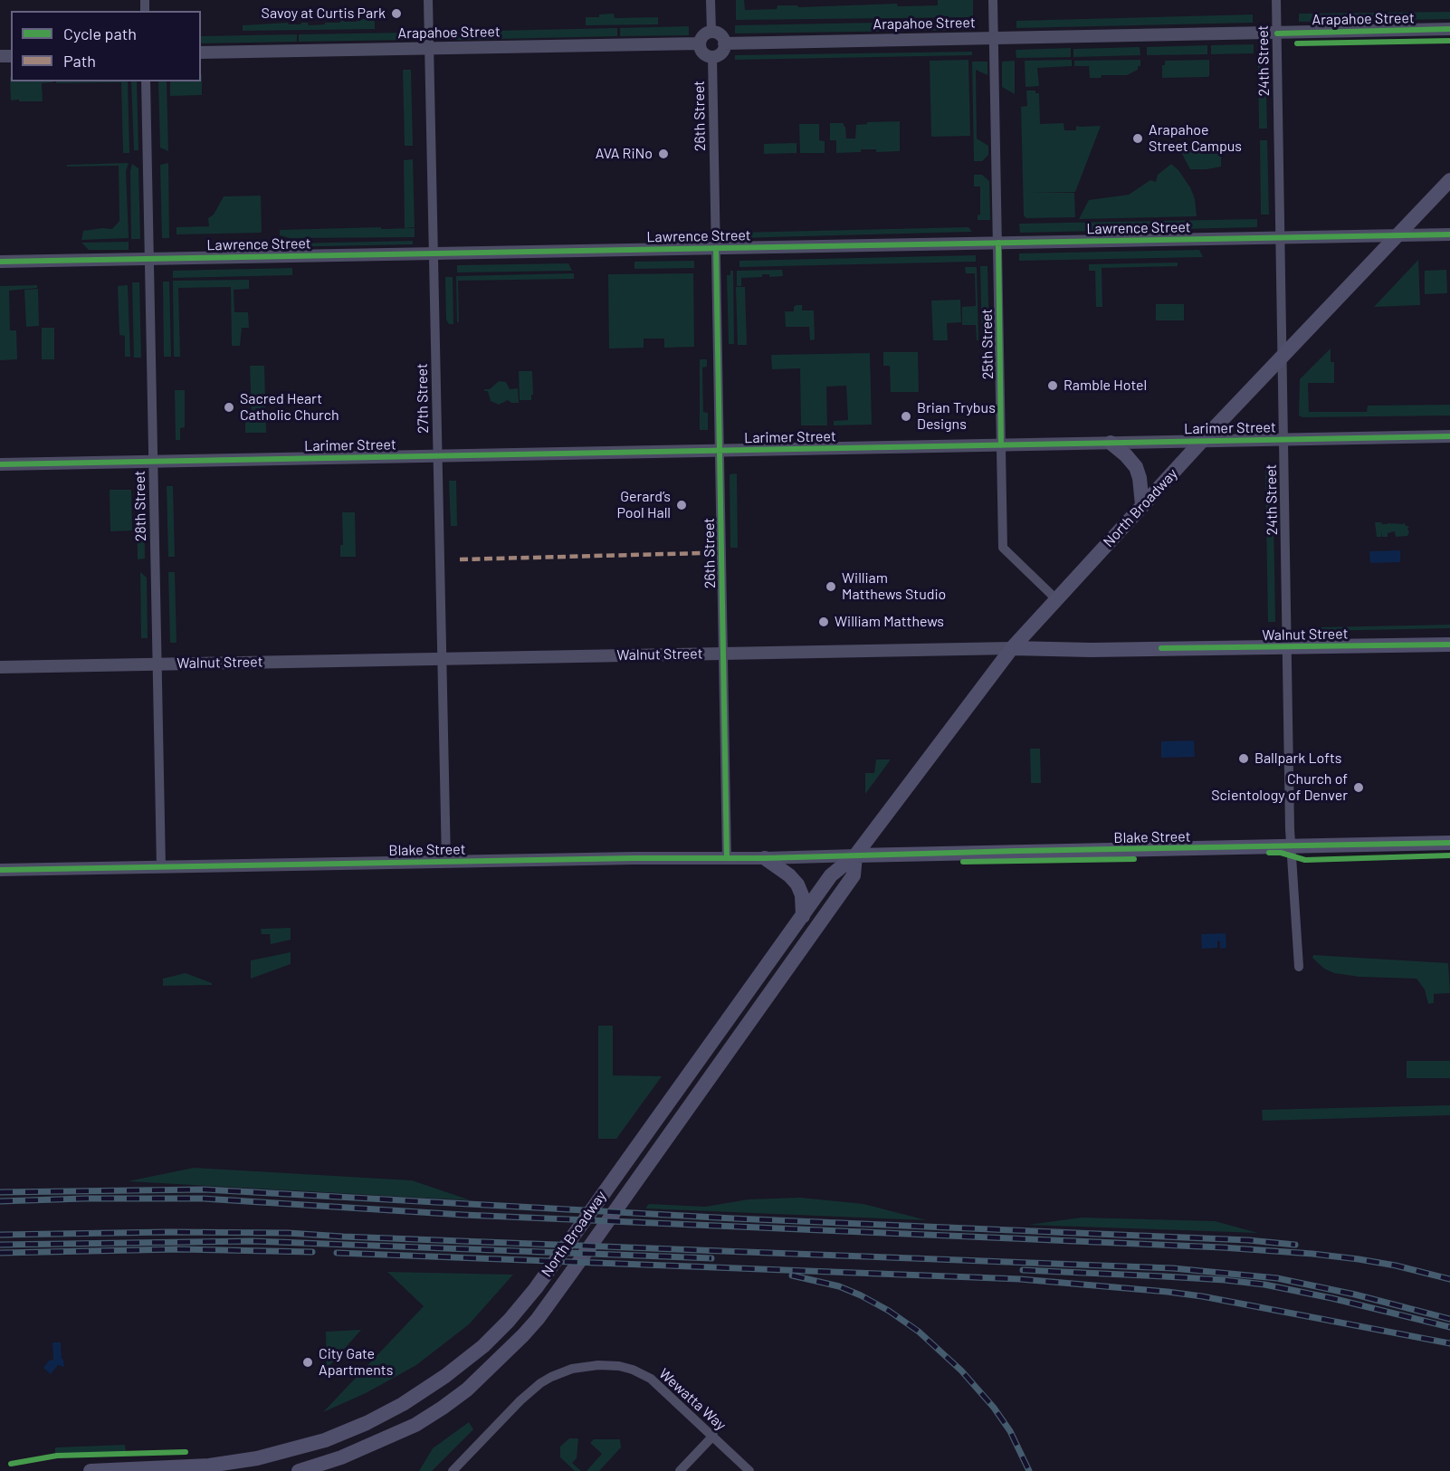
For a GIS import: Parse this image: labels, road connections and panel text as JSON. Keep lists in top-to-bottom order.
{
  "streets": {
    "main road": ["North Broadway", "Walnut Street", "Blake Street"],
    "street": [
      "Arapahoe Street",
      "24th Street",
      "26th Street",
      "Lawrence Street",
      "25th Street",
      "27th Street",
      "Larimer Street",
      "28th Street",
      "Wewatta Way"
    ]
  },
  "crossings": [
    ["Arapahoe Street", "24th Street"],
    ["Arapahoe Street", "26th Street"],
    ["Arapahoe Street", "25th Street"],
    ["Arapahoe Street", "27th Street"],
    ["24th Street", "Lawrence Street"],
    ["24th Street", "Larimer Street"],
    ["24th Street", "North Broadway"],
    ["24th Street", "Walnut Street"],
    ["24th Street", "Blake Street"],
    ["26th Street", "Lawrence Street"],
    ["26th Street", "Larimer Street"],
    ["26th Street", "Walnut Street"],
    ["26th Street", "Blake Street"],
    ["Lawrence Street", "25th Street"],
    ["Lawrence Street", "27th Street"],
    ["Lawrence Street", "28th Street"],
    ["Lawrence Street", "North Broadway"],
    ["25th Street", "Larimer Street"],
    ["25th Street", "North Broadway"],
    ["27th Street", "Larimer Street"],
    ["27th Street", "Walnut Street"],
    ["27th Street", "Blake Street"],
    ["Larimer Street", "28th Street"],
    ["Larimer Street", "North Broadway"],
    ["28th Street", "Walnut Street"],
    ["28th Street", "Blake Street"],
    ["North Broadway", "Walnut Street"],
    ["North Broadway", "Blake Street"]
  ],
  "places": [
    "Savoy at Curtis Park",
    "Arapahoe Street Campus",
    "AVA RiNo",
    "Ramble Hotel",
    "Sacred Heart Catholic Church",
    "Brian Trybus Designs",
    "Gerard’s Pool Hall",
    "William Matthews Studio",
    "William Matthews",
    "Ballpark Lofts",
    "Church of Scientology of Denver",
    "City Gate Apartments"
  ],
  "legend": ["Cycle path", "Path"]
}
